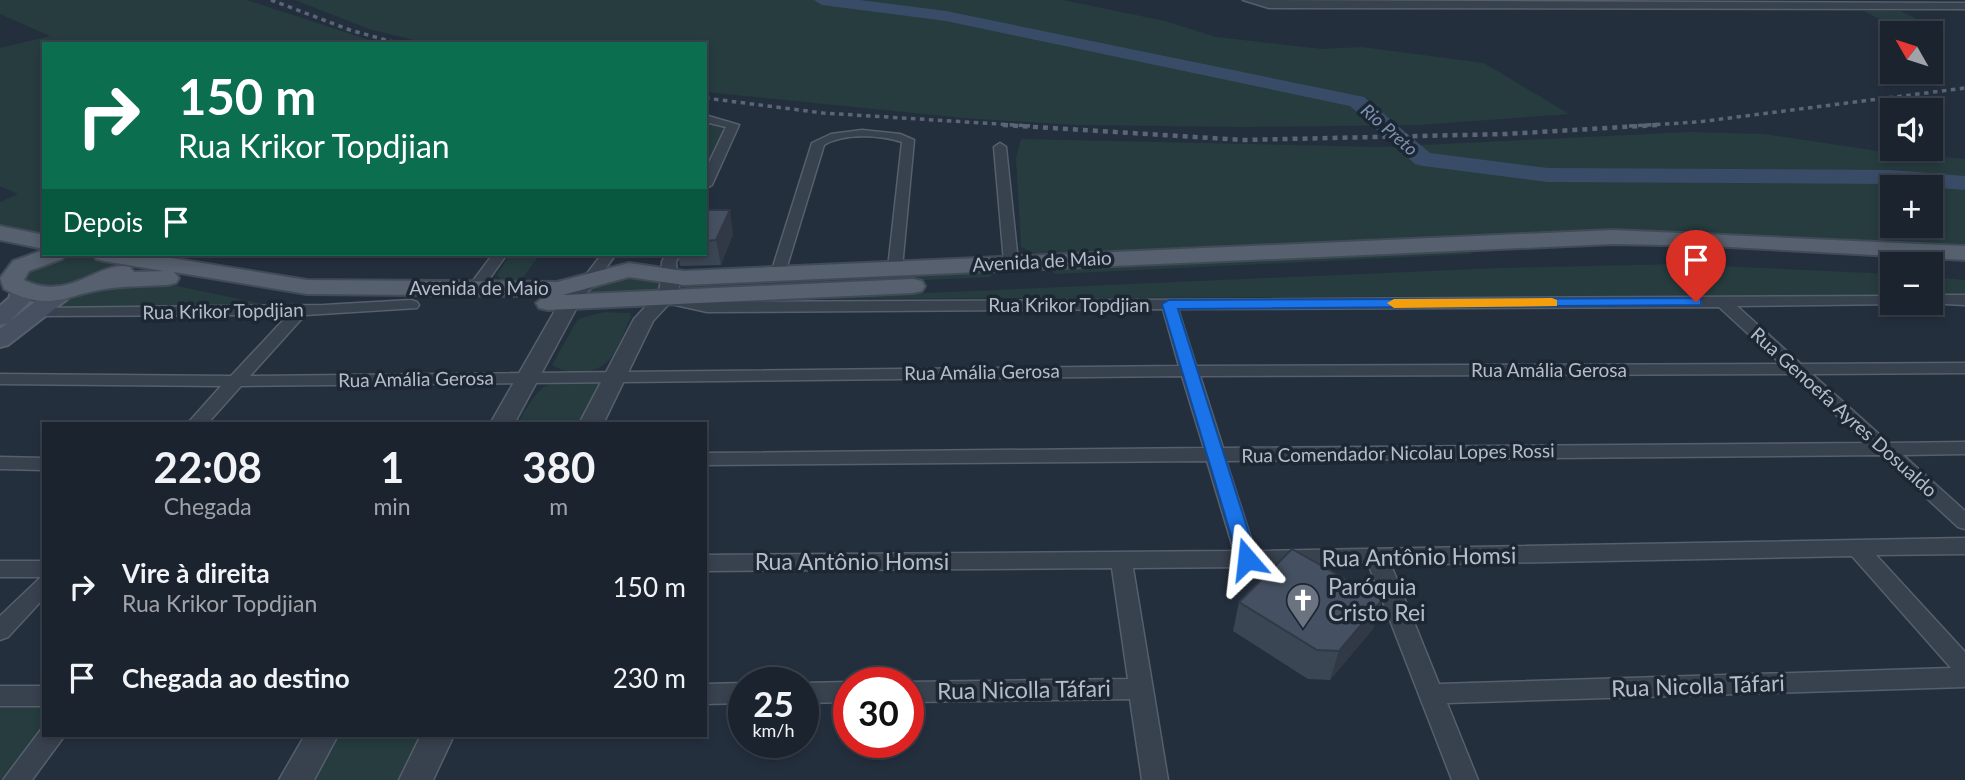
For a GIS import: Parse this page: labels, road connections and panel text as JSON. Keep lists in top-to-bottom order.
{
  "streets": {
    "main road": ["Avenida de Maio"],
    "street": [
      "Rua Krikor Topdjian",
      "Rua Amália Gerosa",
      "Rua Genoefa Ayres Dosualdo",
      "Rua Comendador Nicolau Lopes Rossi",
      "Rua Antônio Homsi",
      "Rua Nicolla Táfari"
    ]
  },
  "crossings": [
    ["Avenida de Maio", "Rua Krikor Topdjian"],
    ["Rua Krikor Topdjian", "Rua Genoefa Ayres Dosualdo"],
    ["Rua Amália Gerosa", "Rua Genoefa Ayres Dosualdo"],
    ["Rua Genoefa Ayres Dosualdo", "Rua Comendador Nicolau Lopes Rossi"]
  ],
  "water": ["Rio Preto"],
  "places": {
    "church": ["Paróquia Cristo Rei"]
  },
  "north": "top left",
  "page": {
    "map_buttons": ["+", "−"],
    "turn": ["150 m", "Rua Krikor Topdjian"],
    "then": "Depois",
    "eta": [
      "22:08",
      "Chegada",
      "1",
      "min",
      "380",
      "m"
    ],
    "list": [
      {
        "name": "Vire à direita",
        "note": "Rua Krikor Topdjian",
        "value": "150 m"
      },
      {
        "name": "Chegada ao destino",
        "value": "230 m"
      }
    ],
    "speed": "25 km/h",
    "limit": "30"
  }
}
